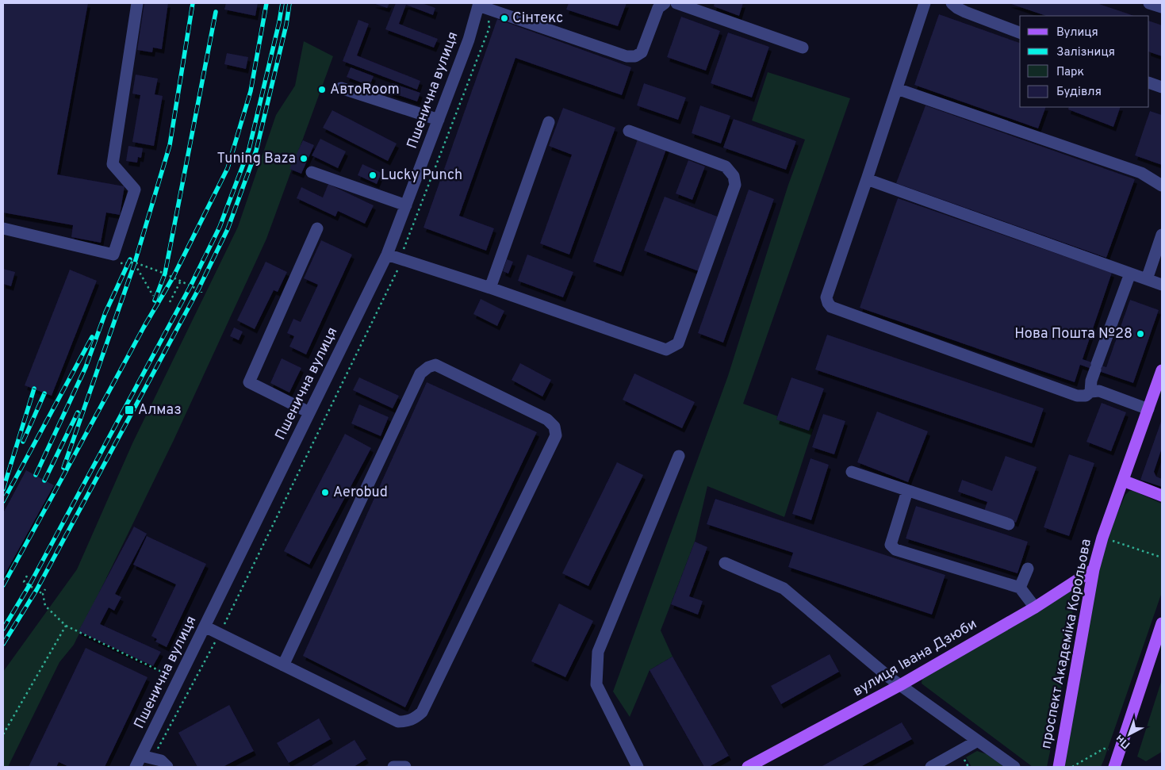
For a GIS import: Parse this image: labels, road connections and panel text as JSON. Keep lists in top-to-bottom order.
{
  "streets": {
    "main road": ["проспект Академіка Корольова", "вулиця Івана Дзюби"],
    "street": ["Пшенична вулиця"]
  },
  "crossings": [
    ["проспект Академіка Корольова", "вулиця Івана Дзюби"]
  ],
  "places": {
    "other": [
      "Сінтекс",
      "АвтоRoom",
      "Tuning Baza",
      "Lucky Punch",
      "Нова Пошта №28",
      "Aerobud"
    ],
    "transit": ["Алмаз"]
  },
  "legend": [
    "Вулиця",
    "Залізниця",
    "Парк",
    "Будівля"
  ],
  "north": "bottom left"
}
